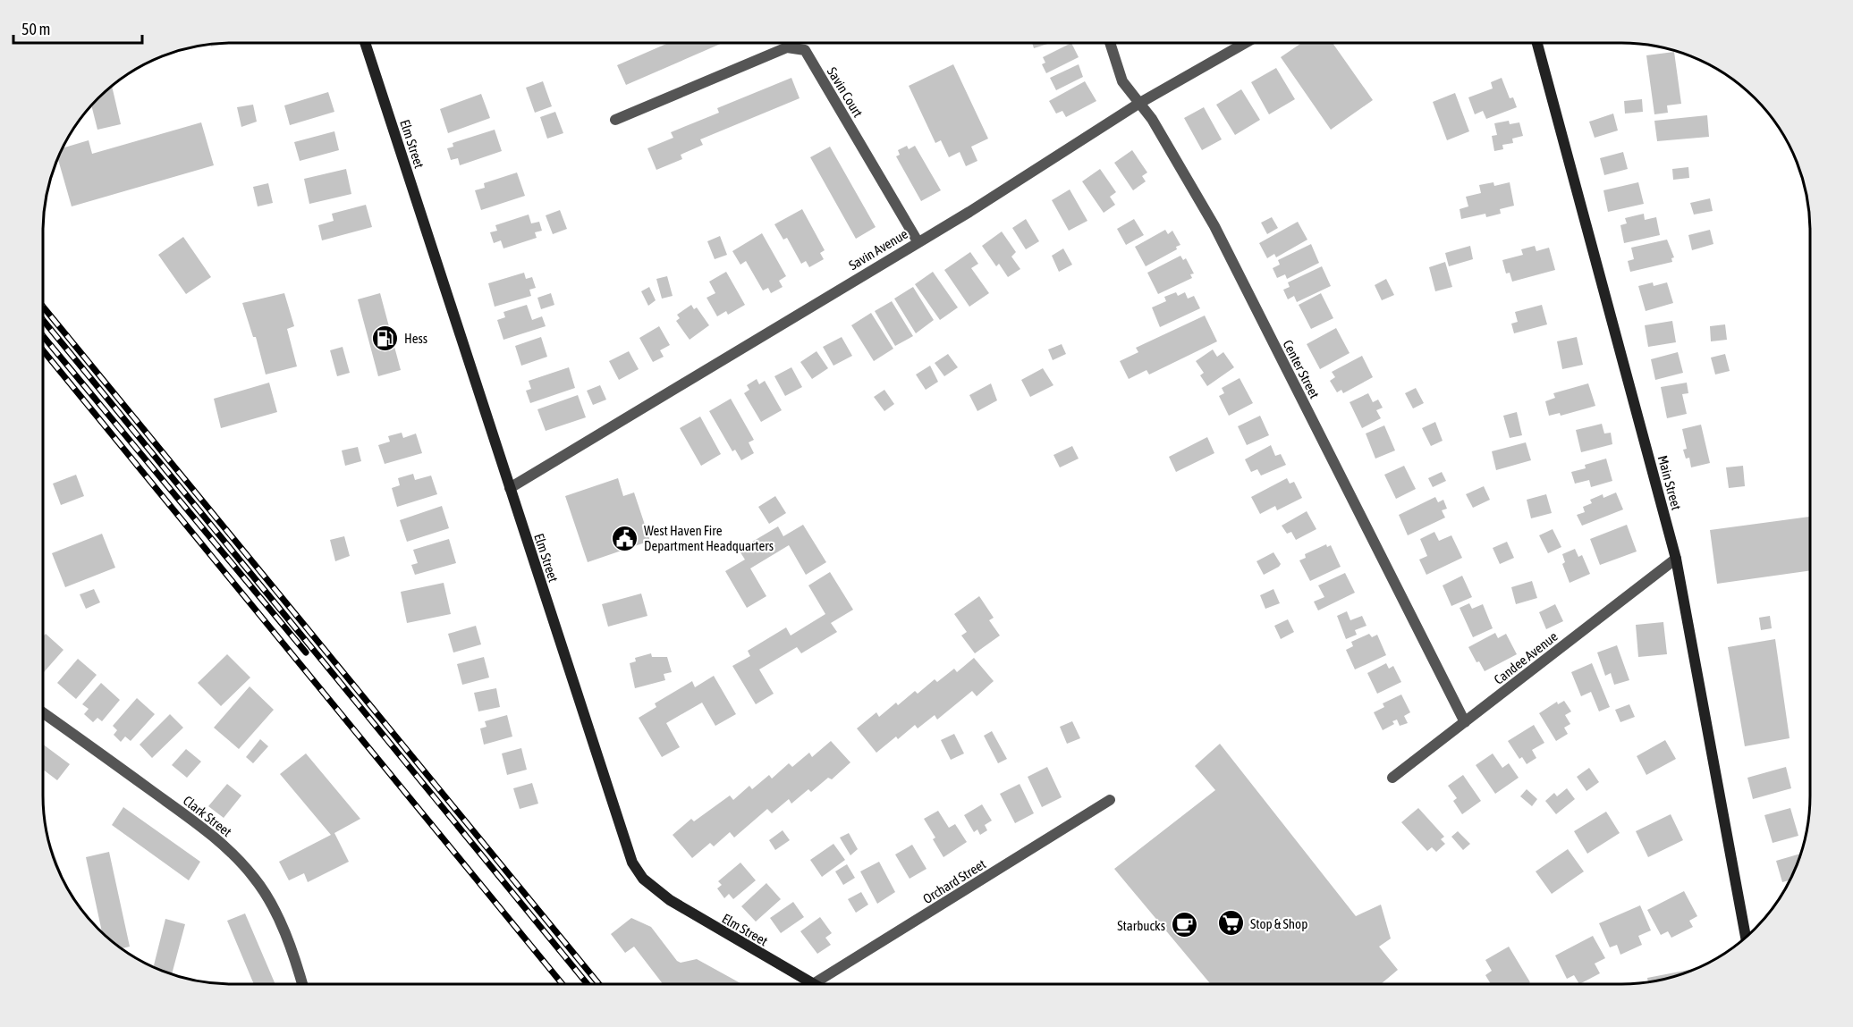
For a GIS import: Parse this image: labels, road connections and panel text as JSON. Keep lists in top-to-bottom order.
{
  "streets": {
    "main road": ["Elm Street", "Main Street"],
    "street": [
      "Savin Court",
      "Savin Avenue",
      "Center Street",
      "Candee Avenue",
      "Clark Street",
      "Orchard Street"
    ]
  },
  "crossings": [
    ["Savin Court", "Savin Avenue"],
    ["Elm Street", "Savin Avenue"],
    ["Elm Street", "Orchard Street"],
    ["Savin Avenue", "Center Street"],
    ["Center Street", "Candee Avenue"],
    ["Main Street", "Candee Avenue"]
  ],
  "places": {
    "fuel station": ["Hess"],
    "public building": ["West Haven Fire Department Headquarters"],
    "supermarket": ["Stop & Shop"],
    "cafe": ["Starbucks"]
  },
  "scale_bar": "50 m"
}
